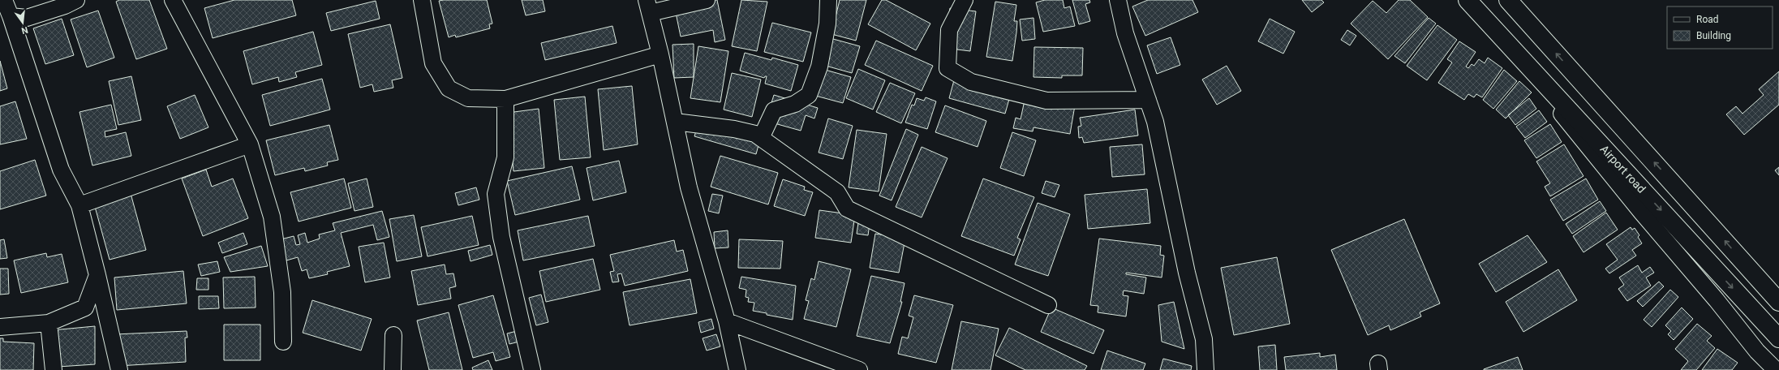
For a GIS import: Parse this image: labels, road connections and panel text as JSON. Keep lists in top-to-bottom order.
{
  "streets": {
    "main road": ["Airport road"]
  },
  "legend": ["Road", "Building"],
  "north": "bottom"
}
